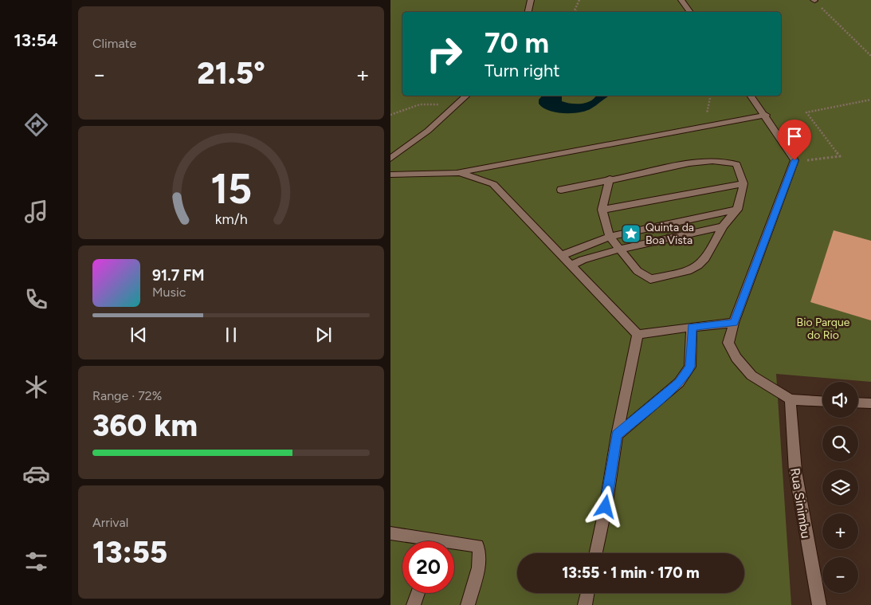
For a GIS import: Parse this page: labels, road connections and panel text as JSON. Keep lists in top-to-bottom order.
{
  "streets": {
    "street": ["Rua Sinimbu"]
  },
  "parks": ["Bio Parque do Rio"],
  "places": {
    "place": ["Quinta da Boa Vista"]
  },
  "page": {
    "tabs": "13:54",
    "tile": [
      "Climate",
      ["Range · 72%", "360 km"],
      ["Arrival", "13:55"]
    ],
    "turn": ["70 m", "Turn right"],
    "heat": ["−", "21.5°", "+"],
    "song": ["91.7 FM", "Music"],
    "map_buttons": ["+", "−"],
    "limit": "20",
    "trip": "13:55 · 1 min · 170 m",
    "gauge": ["15", "km/h"]
  }
}
